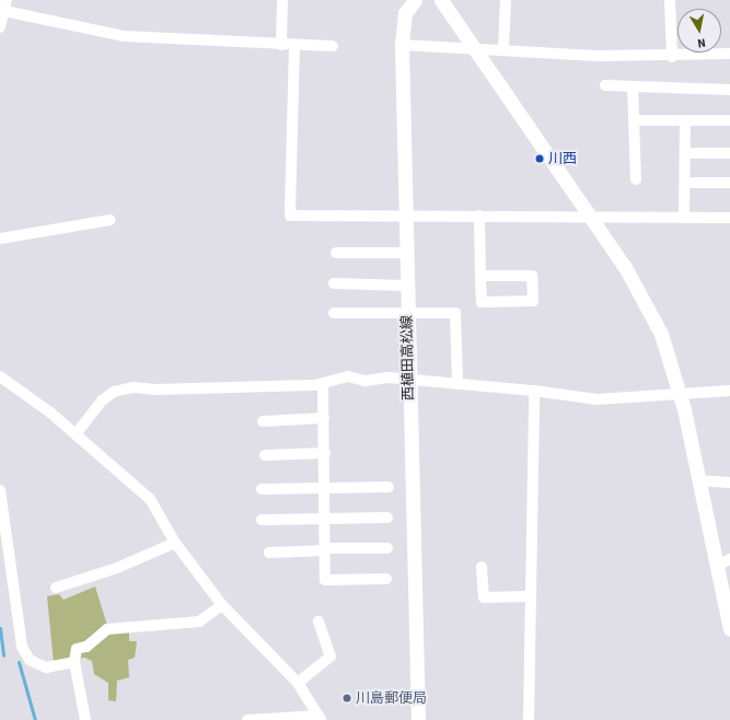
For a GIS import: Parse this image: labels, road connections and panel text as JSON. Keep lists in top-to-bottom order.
{
  "streets": {
    "main road": ["西植田高松線"]
  },
  "places": ["川西", "川島郵便局"],
  "north": "bottom"
}
